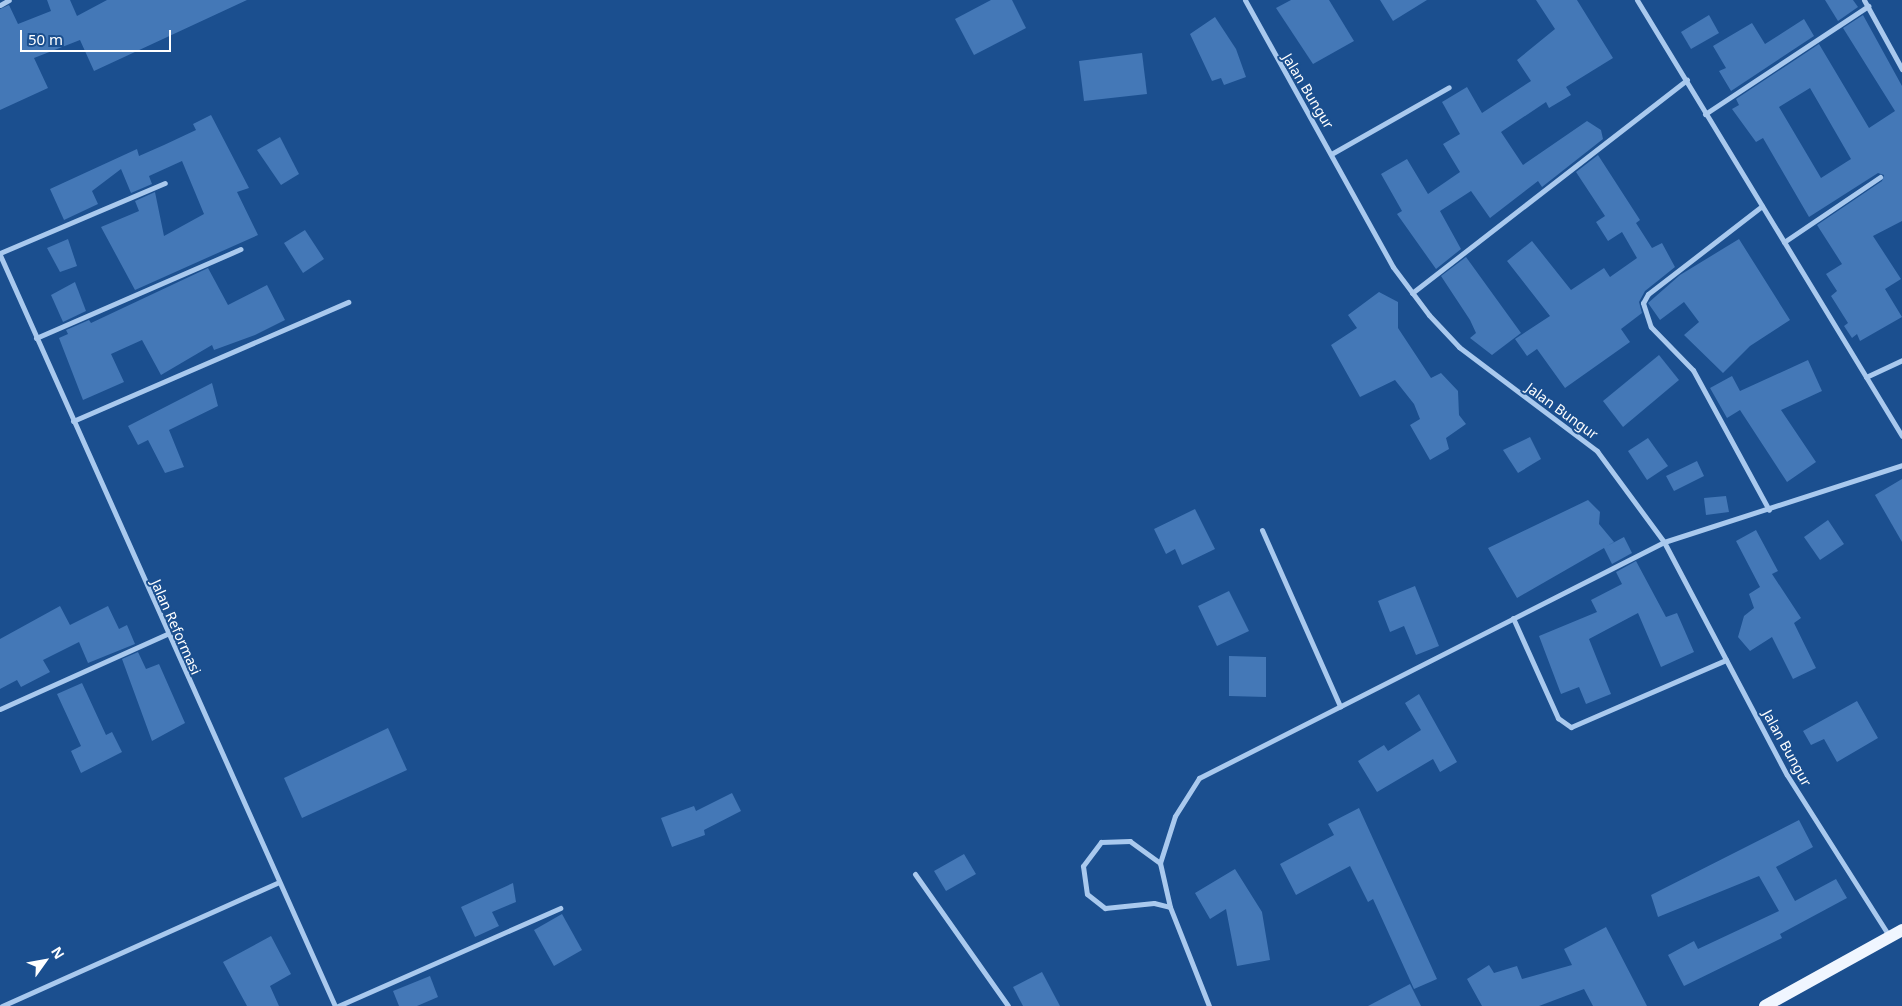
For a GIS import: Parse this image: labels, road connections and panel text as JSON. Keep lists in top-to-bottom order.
{
  "streets": {
    "street": ["Jalan Bungur", "Jalan Reformasi"]
  },
  "scale_bar": "50 m",
  "north": "top right"
}
